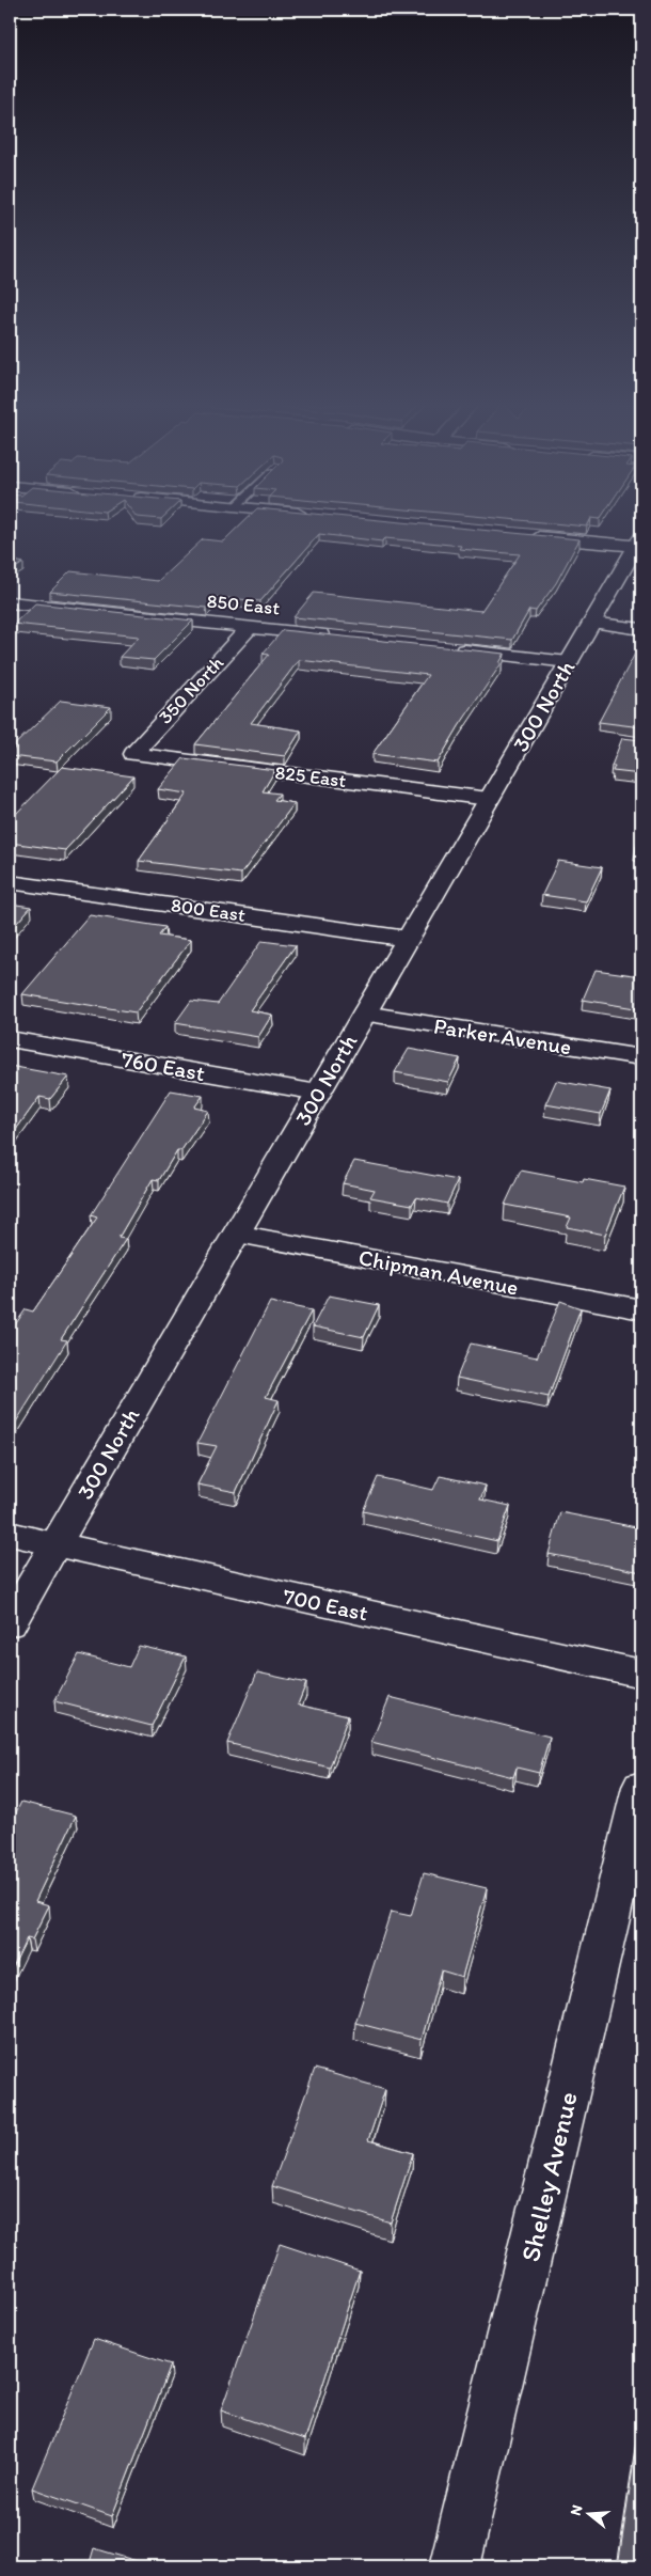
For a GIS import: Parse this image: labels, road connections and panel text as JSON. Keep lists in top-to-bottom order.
{
  "streets": {
    "street": [
      "850 East",
      "350 North",
      "300 North",
      "825 East",
      "800 East",
      "Parker Avenue",
      "760 East",
      "Chipman Avenue",
      "700 East",
      "Shelley Avenue"
    ]
  },
  "crossings": [
    ["850 East", "350 North"],
    ["350 North", "825 East"],
    ["300 North", "825 East"],
    ["300 North", "800 East"],
    ["300 North", "Parker Avenue"],
    ["300 North", "760 East"],
    ["300 North", "Chipman Avenue"],
    ["300 North", "700 East"]
  ],
  "north": "left"
}
